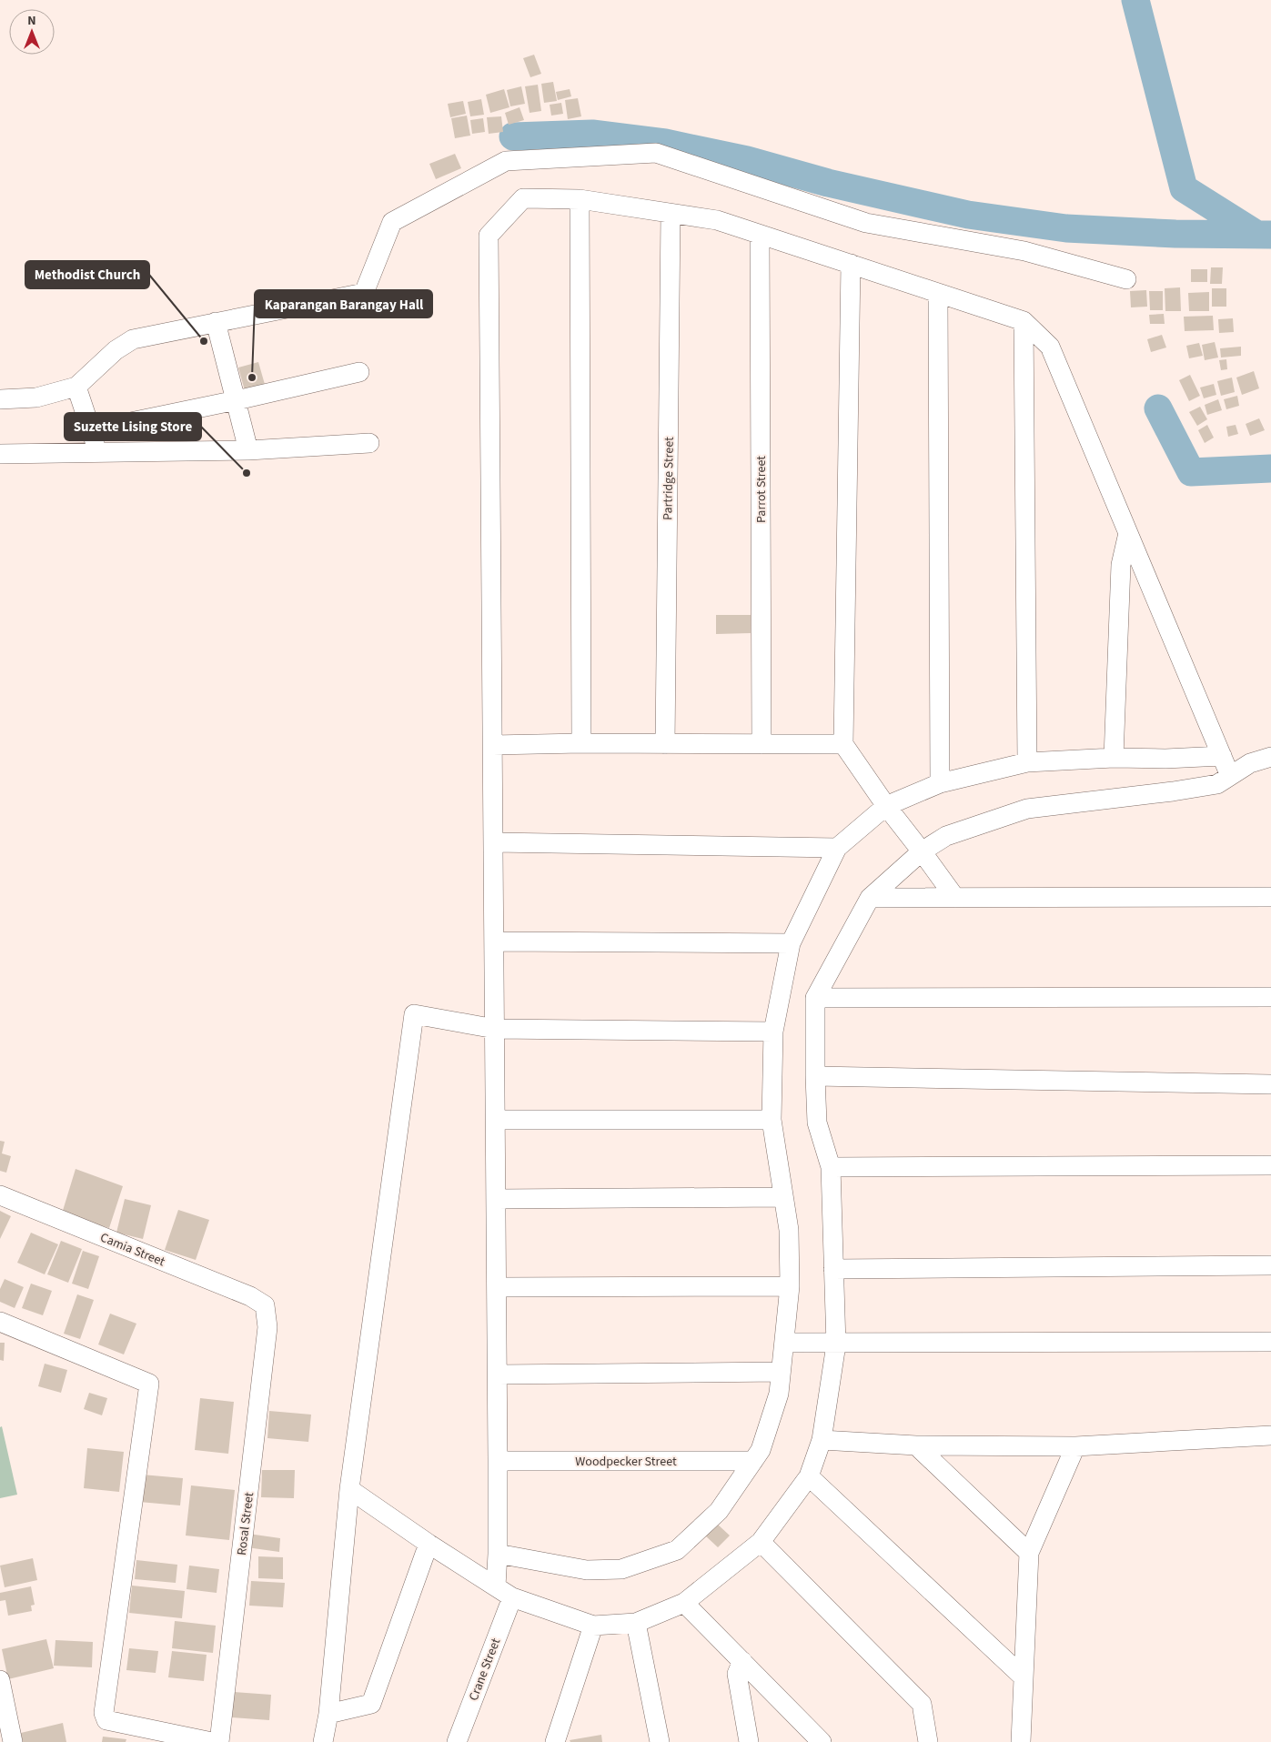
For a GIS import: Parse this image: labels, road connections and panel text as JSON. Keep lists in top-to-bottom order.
{
  "streets": {
    "street": [
      "Partridge Street",
      "Parrot Street",
      "Camia Street",
      "Woodpecker Street",
      "Rosal Street",
      "Crane Street"
    ]
  },
  "crossings": [
    ["Camia Street", "Rosal Street"]
  ],
  "places": ["Methodist Church", "Kaparangan Barangay Hall", "Suzette Lising Store"],
  "north": "top"
}
